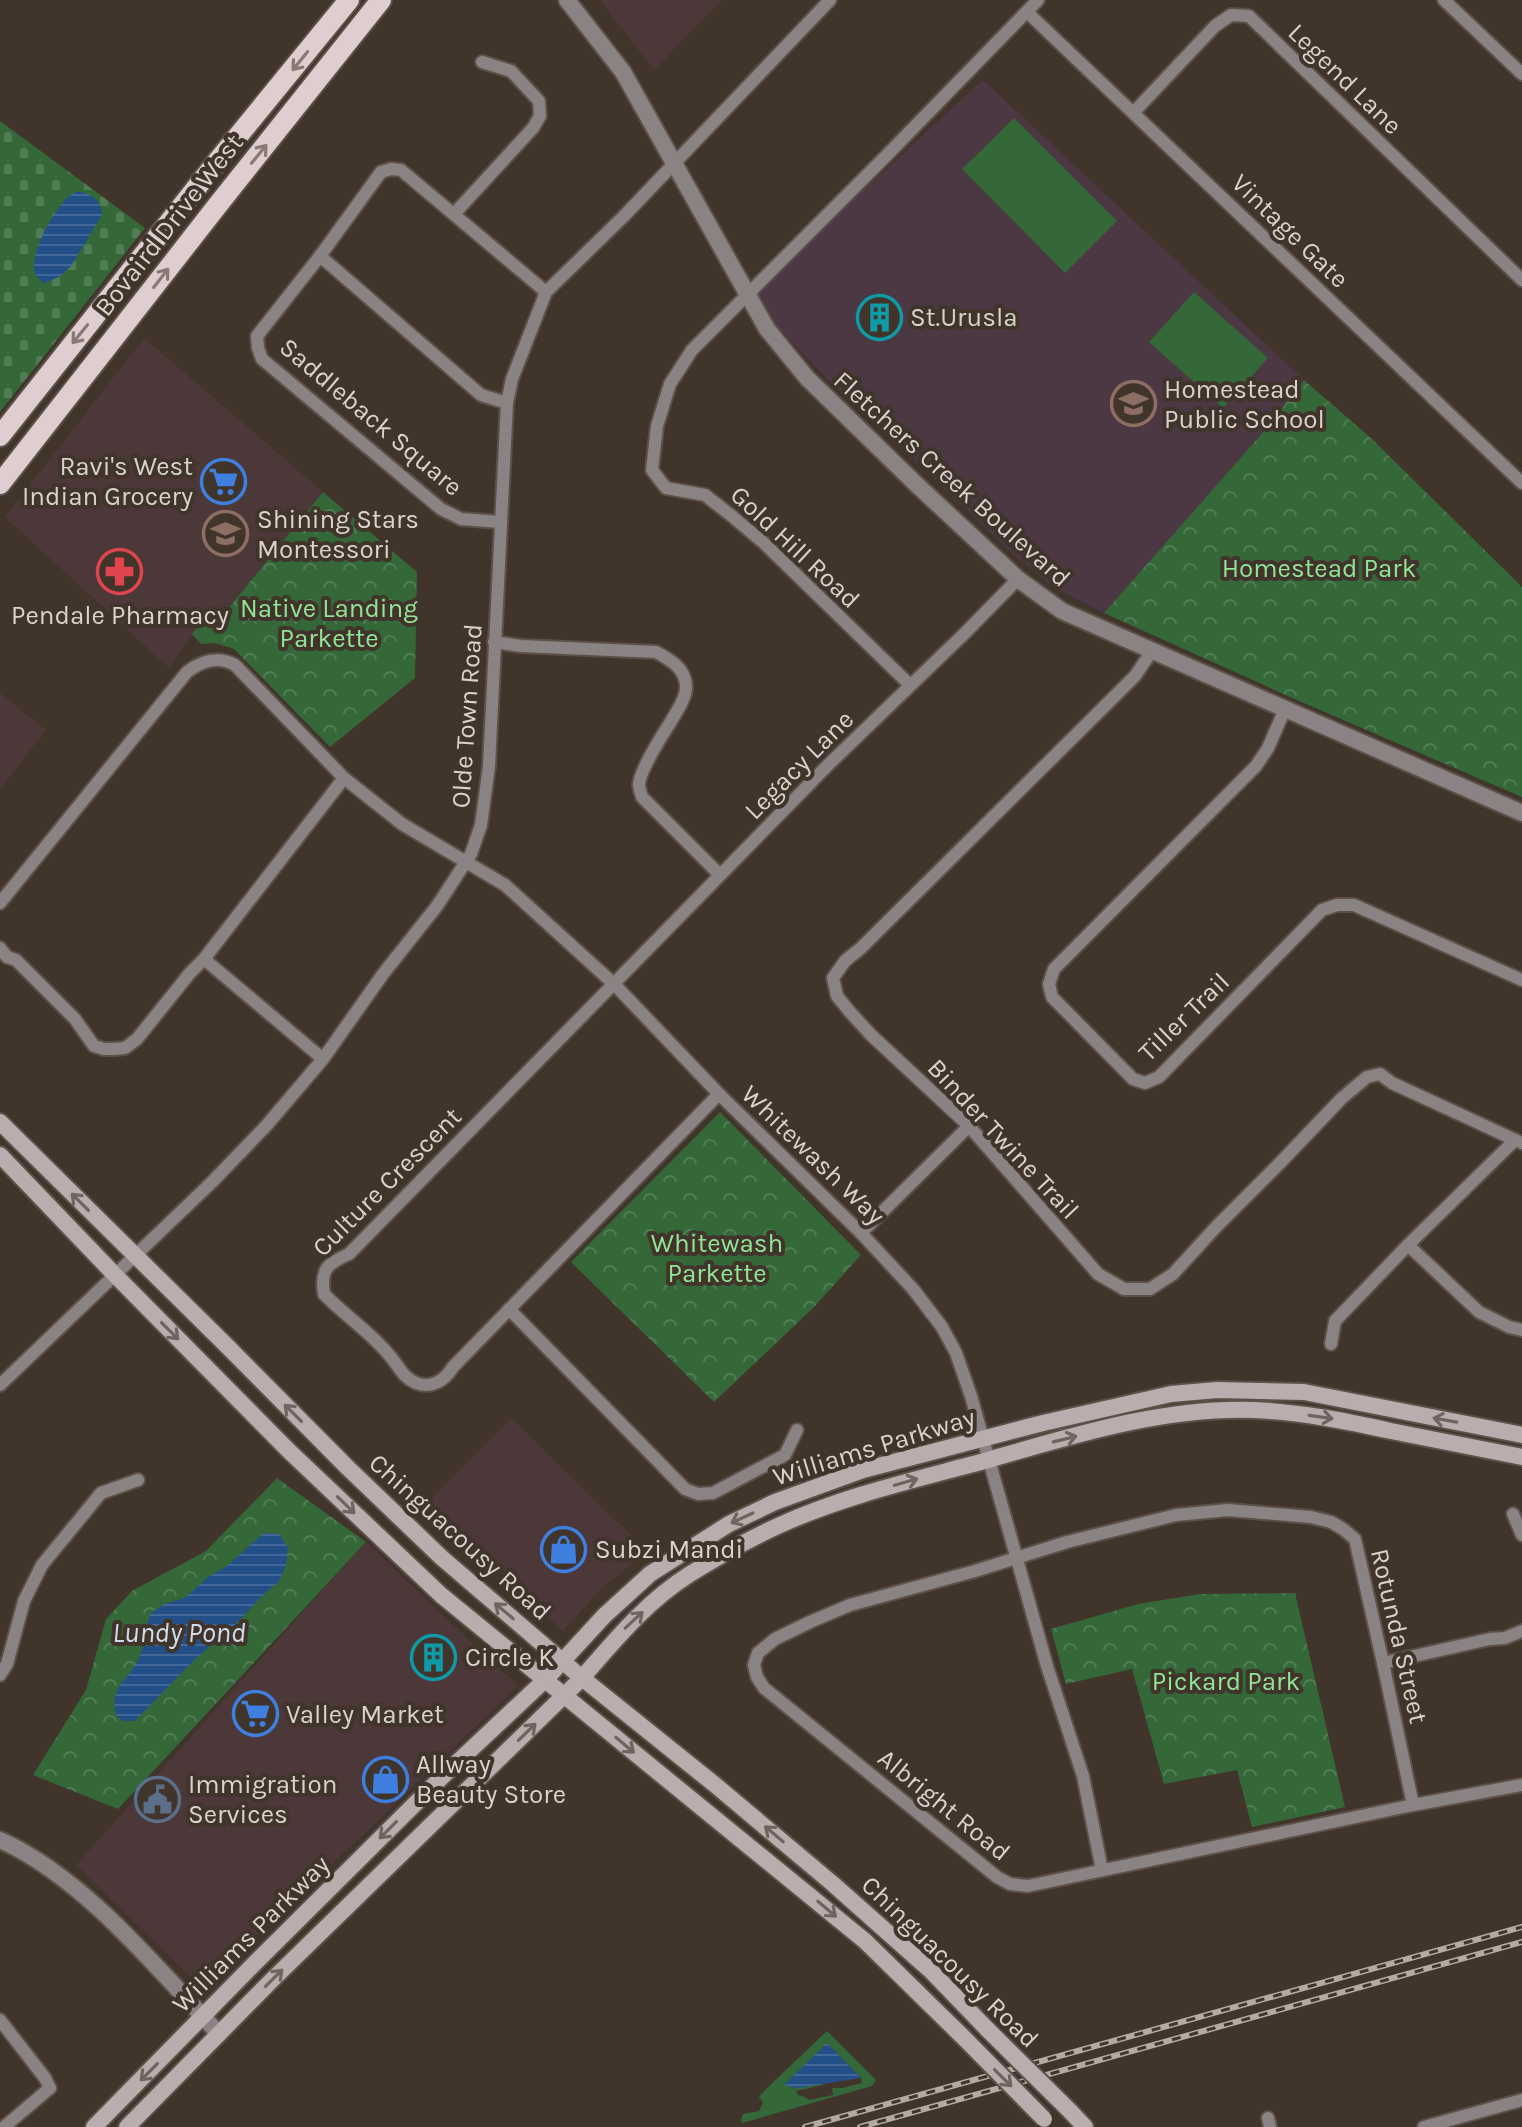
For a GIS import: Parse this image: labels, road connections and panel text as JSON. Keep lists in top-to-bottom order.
{
  "streets": {
    "main road": ["Bovaird Drive West", "Williams Parkway", "Chinguacousy Road"],
    "street": [
      "Legend Lane",
      "Vintage Gate",
      "Saddleback Square",
      "Fletchers Creek Boulevard",
      "Gold Hill Road",
      "Olde Town Road",
      "Legacy Lane",
      "Tiller Trail",
      "Binder Twine Trail",
      "Whitewash Way",
      "Culture Crescent",
      "Rotunda Street",
      "Albright Road"
    ]
  },
  "crossings": [
    ["Legend Lane", "Vintage Gate"],
    ["Vintage Gate", "Gold Hill Road"],
    ["Saddleback Square", "Olde Town Road"],
    ["Fletchers Creek Boulevard", "Gold Hill Road"],
    ["Fletchers Creek Boulevard", "Olde Town Road"],
    ["Fletchers Creek Boulevard", "Legacy Lane"],
    ["Fletchers Creek Boulevard", "Tiller Trail"],
    ["Fletchers Creek Boulevard", "Binder Twine Trail"],
    ["Gold Hill Road", "Legacy Lane"],
    ["Olde Town Road", "Whitewash Way"],
    ["Olde Town Road", "Chinguacousy Road"],
    ["Legacy Lane", "Whitewash Way"],
    ["Legacy Lane", "Culture Crescent"],
    ["Whitewash Way", "Culture Crescent"],
    ["Whitewash Way", "Williams Parkway"],
    ["Whitewash Way", "Rotunda Street"],
    ["Whitewash Way", "Albright Road"],
    ["Williams Parkway", "Chinguacousy Road"],
    ["Rotunda Street", "Albright Road"]
  ],
  "water": ["Lundy Pond"],
  "parks": [
    "Homestead Park",
    "Native Landing Parkette",
    "Whitewash Parkette",
    "Pickard Park"
  ],
  "places": {
    "building": ["St.Urusla", "Circle K"],
    "school or university": ["Homestead Public School", "Shining Stars Montessori"],
    "supermarket": ["Ravi's West Indian Grocery", "Valley Market"],
    "pharmacy": ["Pendale Pharmacy"],
    "shop": ["Subzi Mandi", "Allway Beauty Store"],
    "public building": ["Immigration Services"]
  }
}
